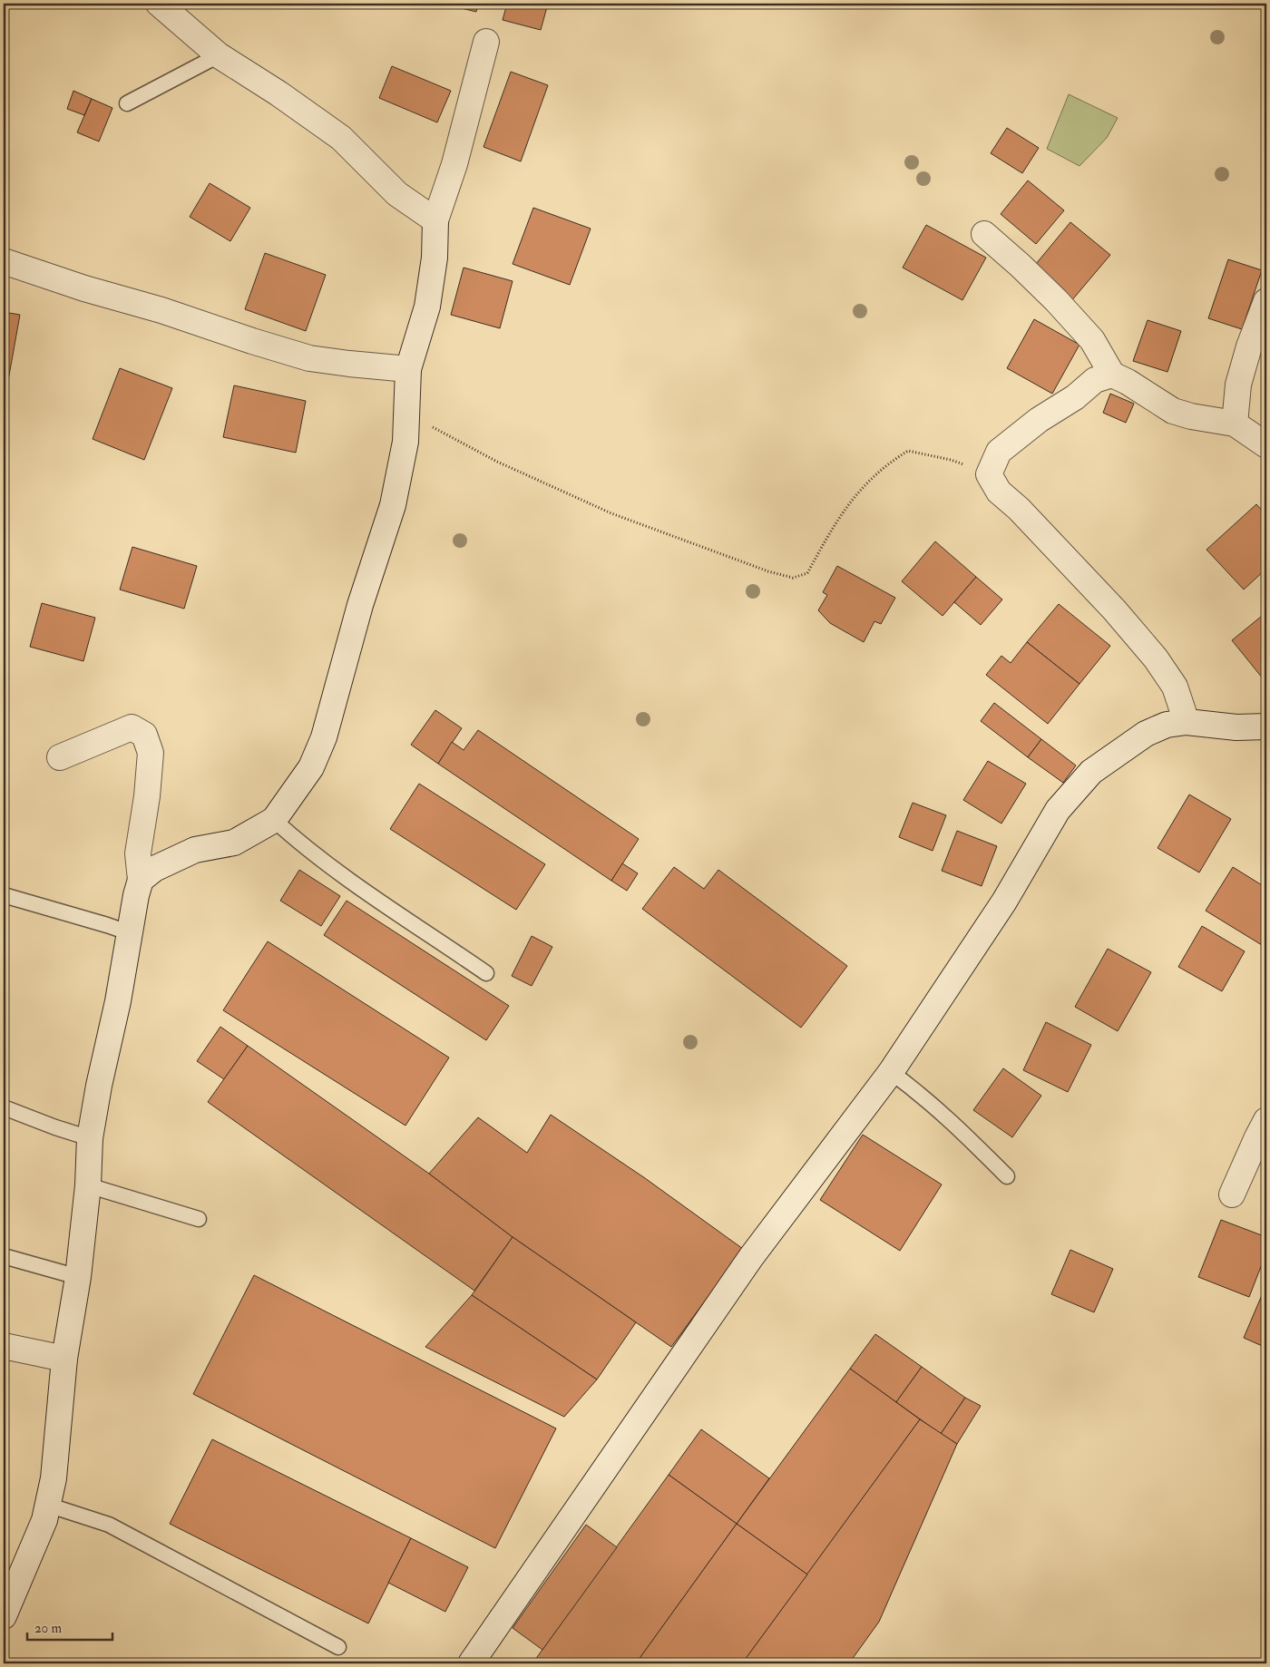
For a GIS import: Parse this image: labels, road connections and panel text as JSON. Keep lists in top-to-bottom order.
{
  "scale_bar": "20 m"
}
